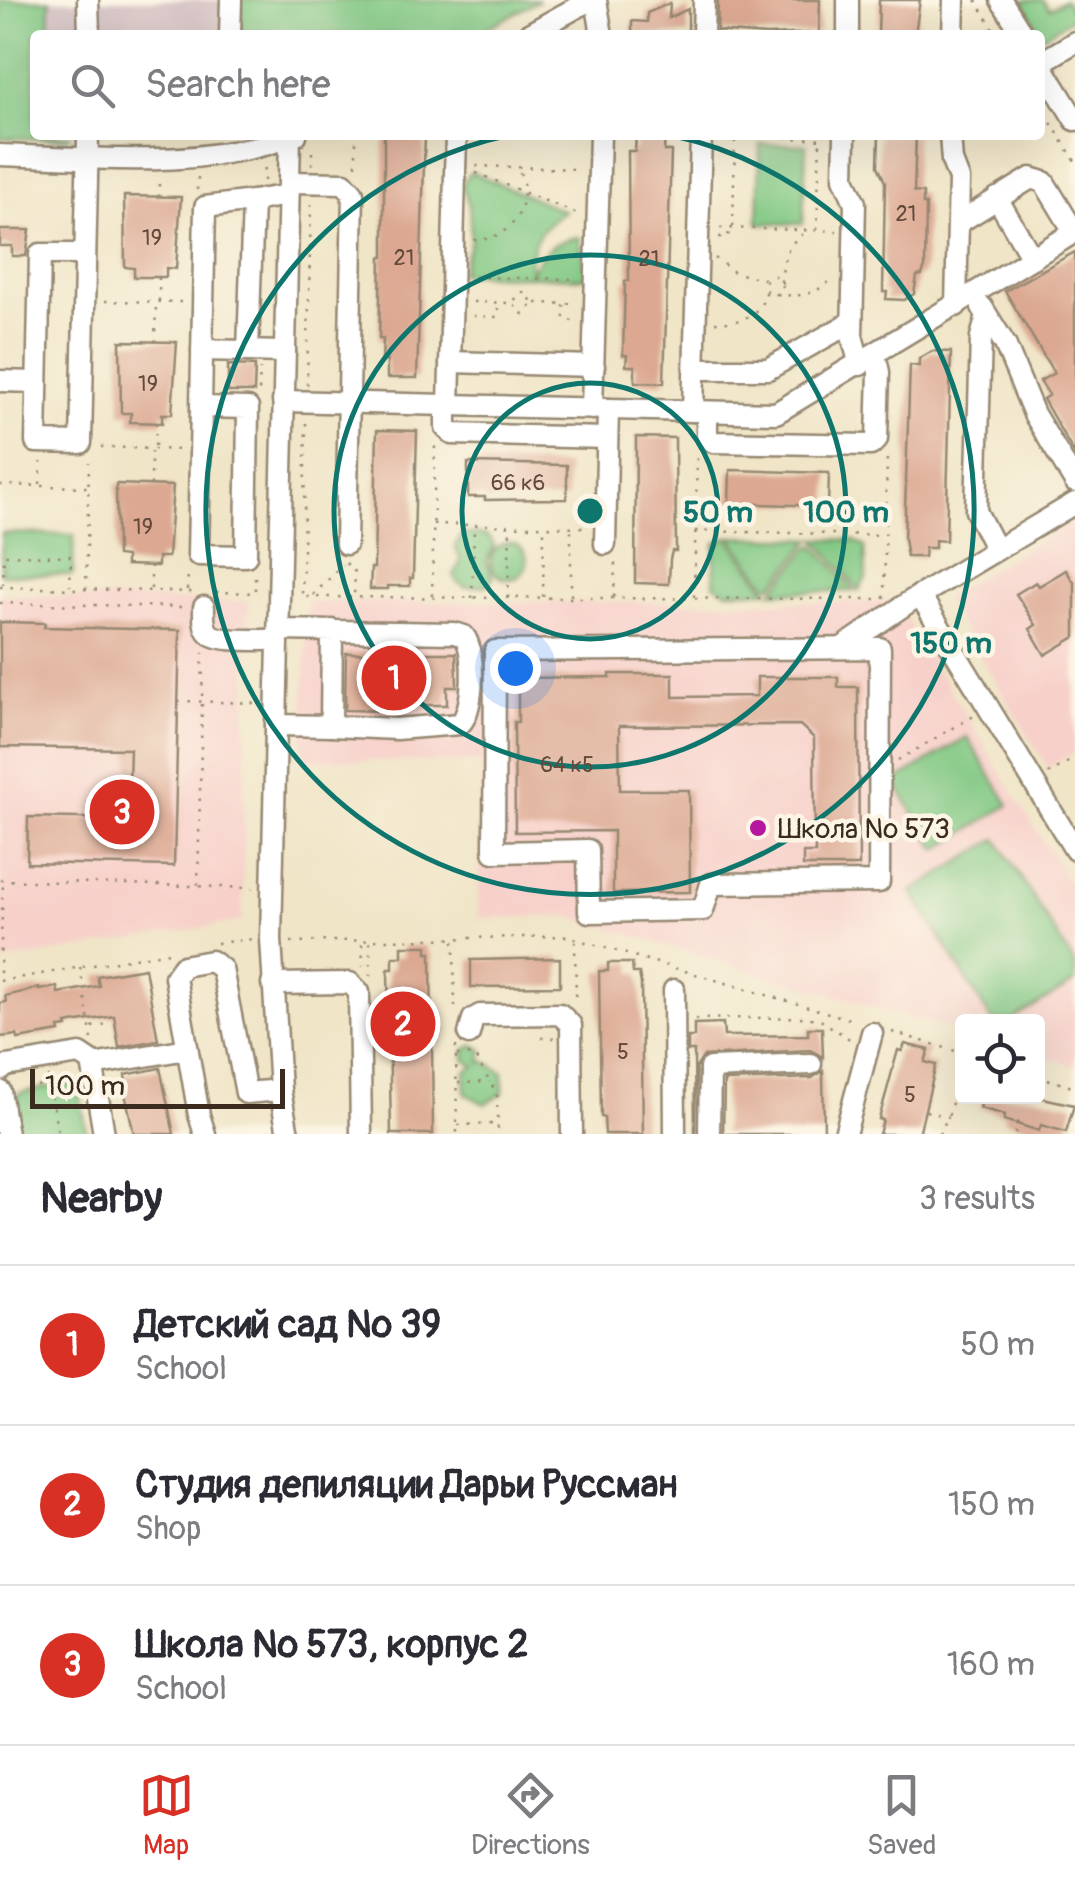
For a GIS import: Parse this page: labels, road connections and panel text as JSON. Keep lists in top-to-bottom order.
{
  "places": ["Школа № 573"],
  "house_numbers": [
    "21",
    "19",
    "21",
    "21",
    "19",
    "66 к6",
    "19",
    "64 к5",
    "5",
    "5"
  ],
  "scale_bar": "100 m",
  "page": {
    "search": "Search here",
    "pins": ["1", "3", "2"],
    "scale": "100 m",
    "heading": ["Nearby", "3 results"],
    "list": [
      {
        "mark": "1",
        "name": "Детский сад № 39",
        "note": "School",
        "value": "50 m"
      },
      {
        "mark": "2",
        "name": "Студия депиляции Дарьи Руссман",
        "note": "Shop",
        "value": "150 m"
      },
      {
        "mark": "3",
        "name": "Школа № 573, корпус 2",
        "note": "School",
        "value": "160 m"
      }
    ],
    "nav": ["Map", "Directions", "Saved"]
  },
  "rings": ["50 m", "100 m", "150 m"]
}
